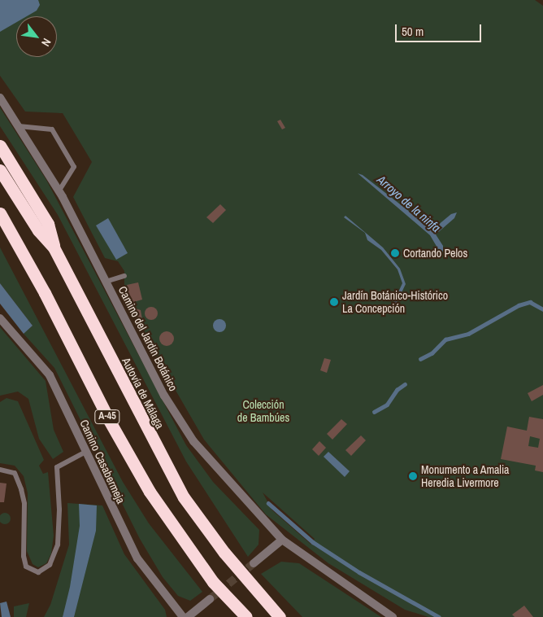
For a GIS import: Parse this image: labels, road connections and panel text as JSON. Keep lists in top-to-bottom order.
{
  "streets": {
    "highway": ["Autovía de Málaga", "A-45"],
    "street": ["Camino del Jardín Botánico", "Camino Casabermeja"]
  },
  "water": ["Arroyo de la ninfa"],
  "parks": ["Colección de Bambúes"],
  "places": ["Cortando Pelos", "Jardín Botánico-Histórico La Concepción", "Monumento a Amalia Heredia Livermore"],
  "scale_bar": "50 m",
  "north": "bottom right"
}
